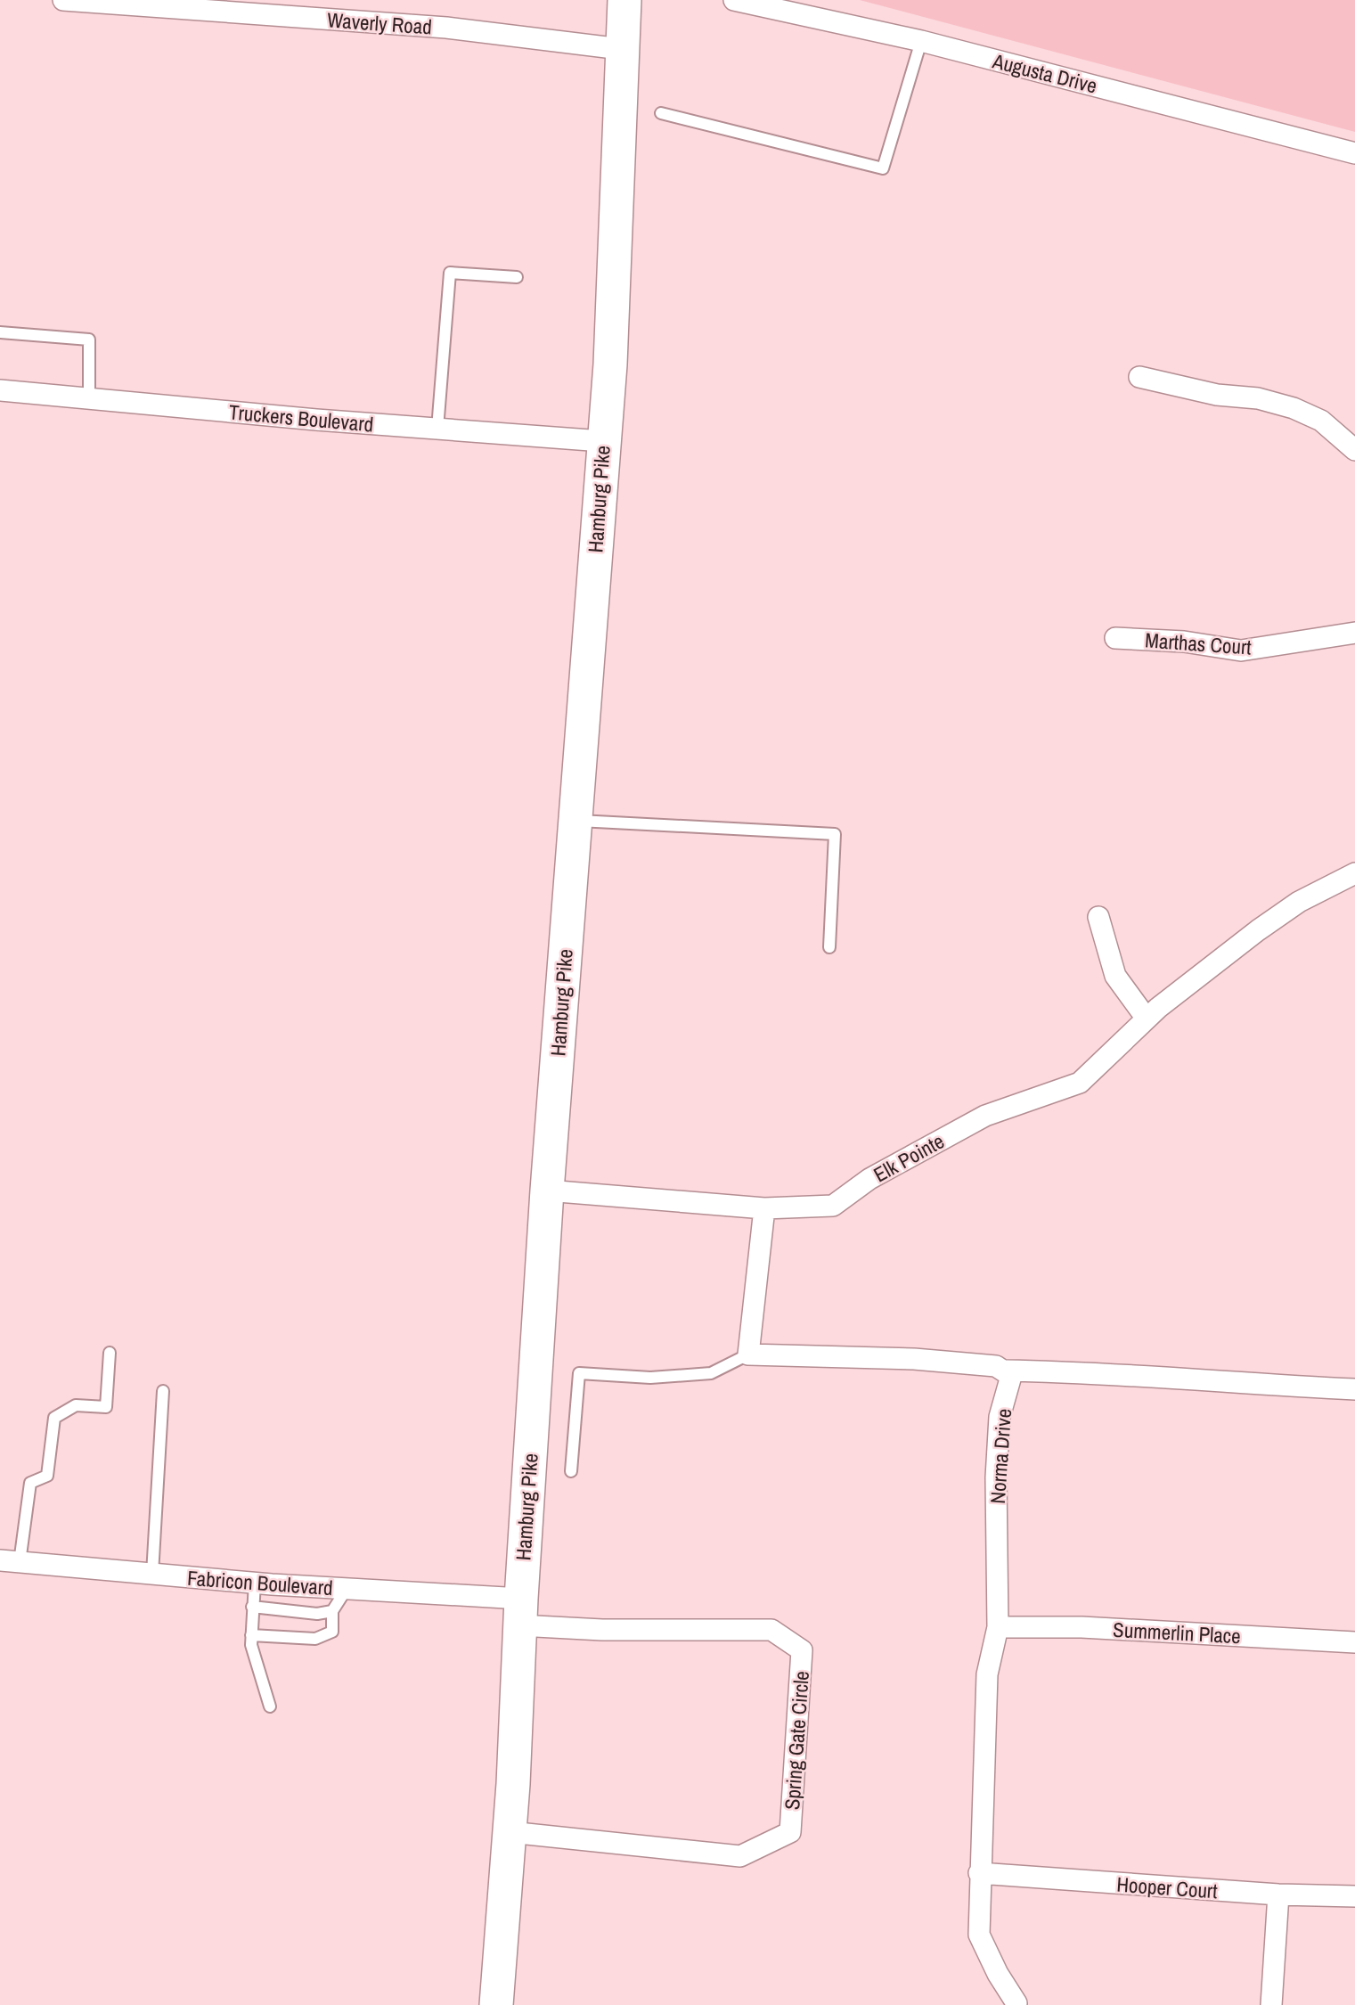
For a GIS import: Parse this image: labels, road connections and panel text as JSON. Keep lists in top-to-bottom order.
{
  "streets": {
    "main road": ["Hamburg Pike"],
    "street": [
      "Waverly Road",
      "Augusta Drive",
      "Truckers Boulevard",
      "Marthas Court",
      "Elk Pointe",
      "Norma Drive",
      "Fabricon Boulevard",
      "Summerlin Place",
      "Spring Gate Circle",
      "Hooper Court"
    ]
  },
  "crossings": [
    ["Waverly Road", "Hamburg Pike"],
    ["Truckers Boulevard", "Hamburg Pike"],
    ["Hamburg Pike", "Elk Pointe"],
    ["Hamburg Pike", "Fabricon Boulevard"],
    ["Hamburg Pike", "Spring Gate Circle"],
    ["Norma Drive", "Summerlin Place"],
    ["Norma Drive", "Hooper Court"],
    ["Fabricon Boulevard", "Spring Gate Circle"]
  ]
}
